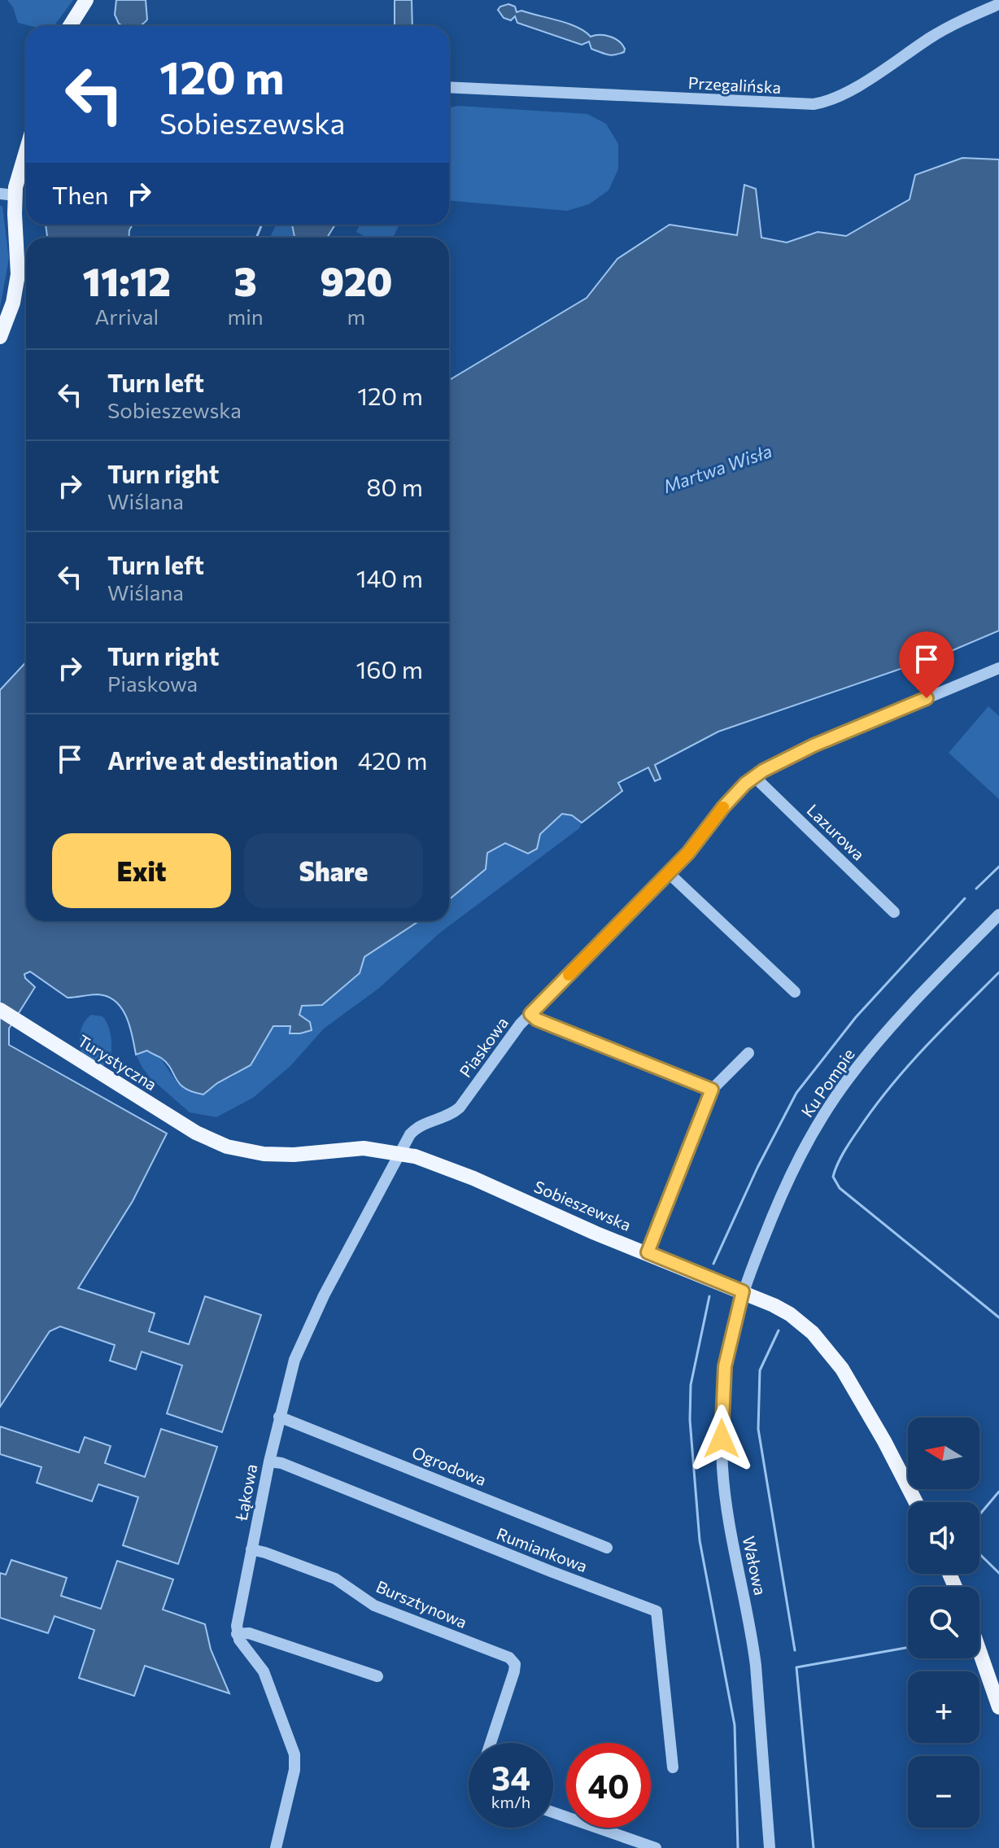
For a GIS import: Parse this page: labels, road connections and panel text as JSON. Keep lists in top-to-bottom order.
{
  "streets": {
    "main road": ["Turystyczna", "Sobieszewska"],
    "street": [
      "Przegalińska",
      "Lazurowa",
      "Piaskowa",
      "Ku Pompie",
      "Ogrodowa",
      "Łąkowa",
      "Rumiankowa",
      "Wałowa",
      "Bursztynowa"
    ]
  },
  "crossings": [
    ["Lazurowa", "Piaskowa"],
    ["Piaskowa", "Sobieszewska"],
    ["Piaskowa", "Łąkowa"],
    ["Turystyczna", "Sobieszewska"],
    ["Ku Pompie", "Sobieszewska"],
    ["Ku Pompie", "Wałowa"],
    ["Sobieszewska", "Łąkowa"],
    ["Sobieszewska", "Wałowa"],
    ["Ogrodowa", "Łąkowa"],
    ["Łąkowa", "Rumiankowa"],
    ["Łąkowa", "Bursztynowa"]
  ],
  "water": ["Martwa Wisła"],
  "north": "left",
  "page": {
    "turn": ["120 m", "Sobieszewska"],
    "then": "Then",
    "eta": [
      "11:12",
      "Arrival",
      "3",
      "min",
      "920",
      "m"
    ],
    "list": [
      {
        "name": "Turn left",
        "note": "Sobieszewska",
        "value": "120 m"
      },
      {
        "name": "Turn right",
        "note": "Wiślana",
        "value": "80 m"
      },
      {
        "name": "Turn left",
        "note": "Wiślana",
        "value": "140 m"
      },
      {
        "name": "Turn right",
        "note": "Piaskowa",
        "value": "160 m"
      },
      {
        "name": "Arrive at destination",
        "value": "420 m"
      }
    ],
    "buttons": ["Exit", "Share"],
    "map_buttons": ["+", "−"],
    "speed": "34 km/h",
    "limit": "40"
  }
}
